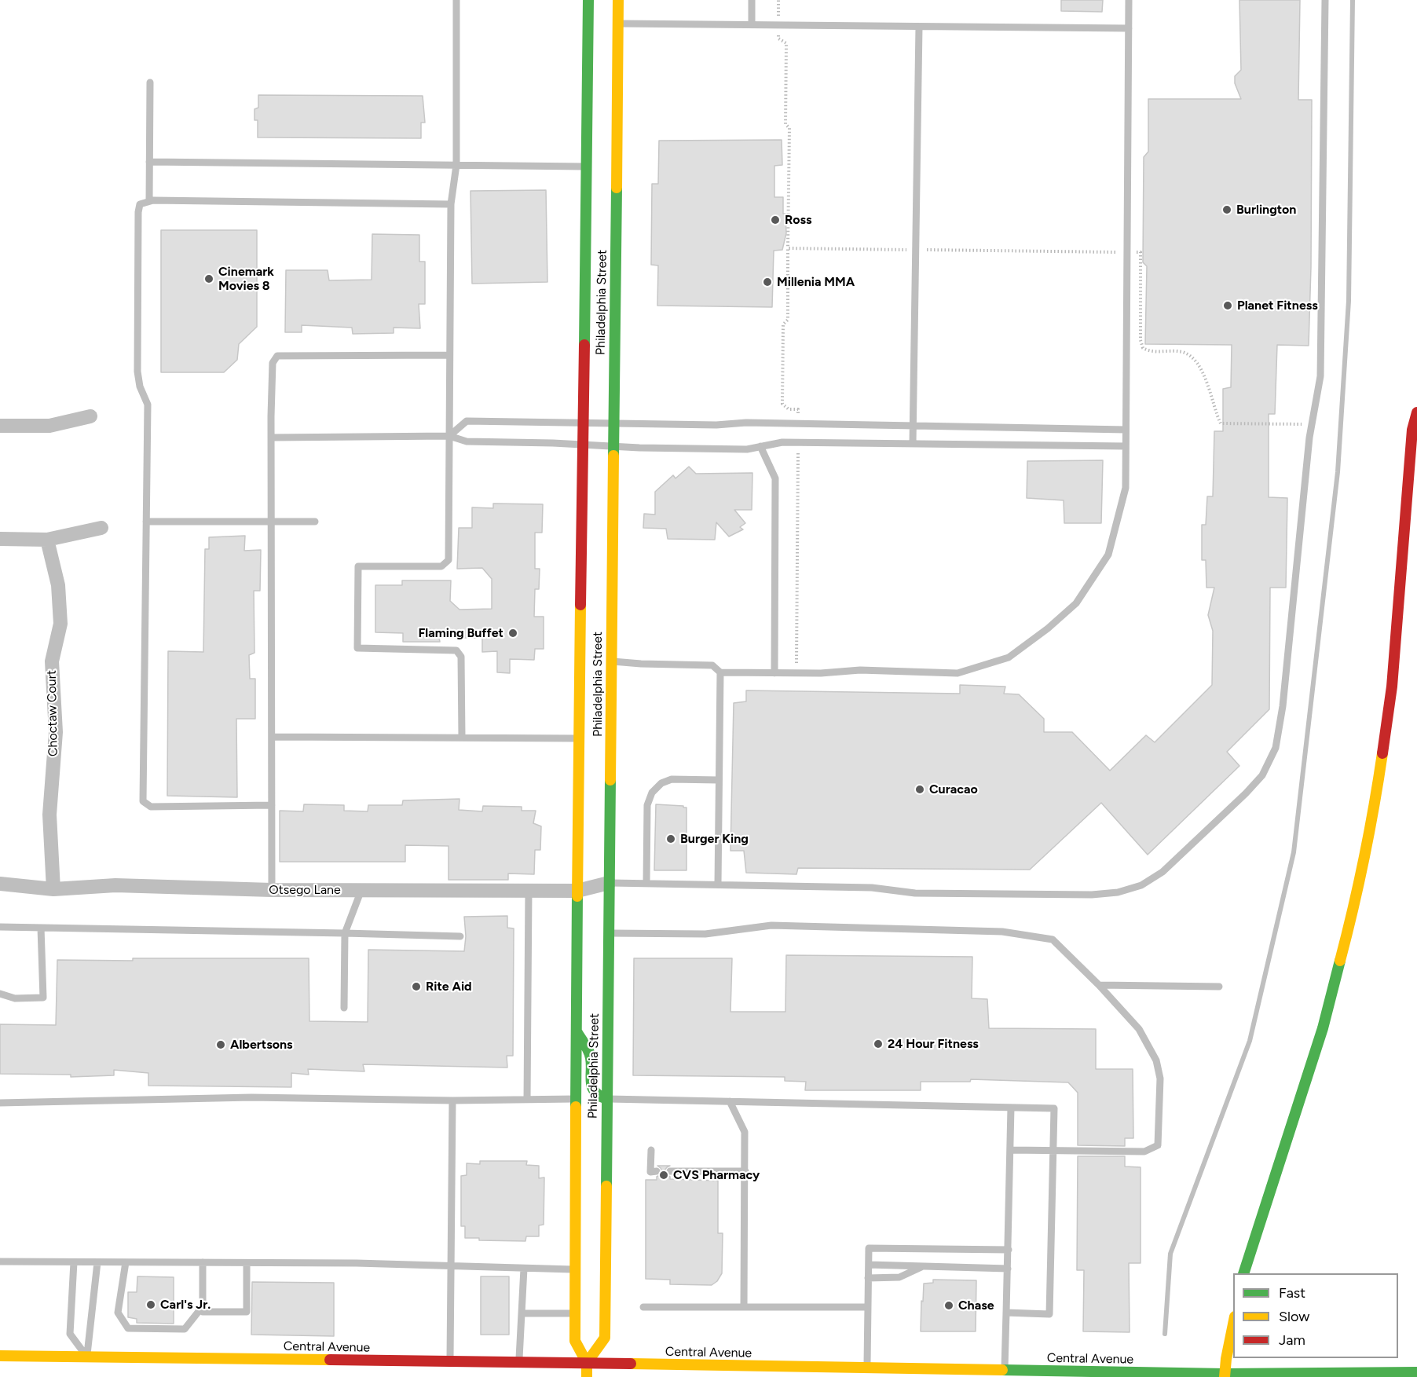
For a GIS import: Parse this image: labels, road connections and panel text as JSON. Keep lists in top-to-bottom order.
{
  "streets": {
    "main road": ["Philadelphia Street", "Central Avenue"],
    "street": ["Choctaw Court", "Otsego Lane"]
  },
  "crossings": [
    ["Philadelphia Street", "Otsego Lane"],
    ["Philadelphia Street", "Central Avenue"],
    ["Choctaw Court", "Otsego Lane"]
  ],
  "places": [
    "Burlington",
    "Ross",
    "Cinemark Movies 8",
    "Millenia MMA",
    "Planet Fitness",
    "Flaming Buffet",
    "Curacao",
    "Burger King",
    "Rite Aid",
    "24 Hour Fitness",
    "Albertsons",
    "CVS Pharmacy",
    "Carl's Jr.",
    "Chase"
  ],
  "legend": ["Fast", "Slow", "Jam"]
}
